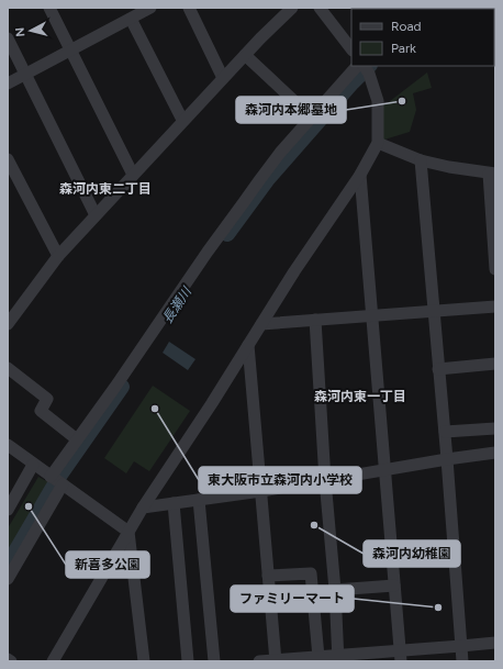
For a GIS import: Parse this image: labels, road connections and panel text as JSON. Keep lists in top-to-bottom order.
{
  "districts": ["森河内東二丁目", "森河内東一丁目"],
  "water": ["長瀬川"],
  "places": [
    "森河内本郷墓地",
    "東大阪市立森河内小学校",
    "新喜多公園",
    "森河内幼稚園",
    "ファミリーマート"
  ],
  "legend": ["Road", "Park"],
  "north": "left"
}
